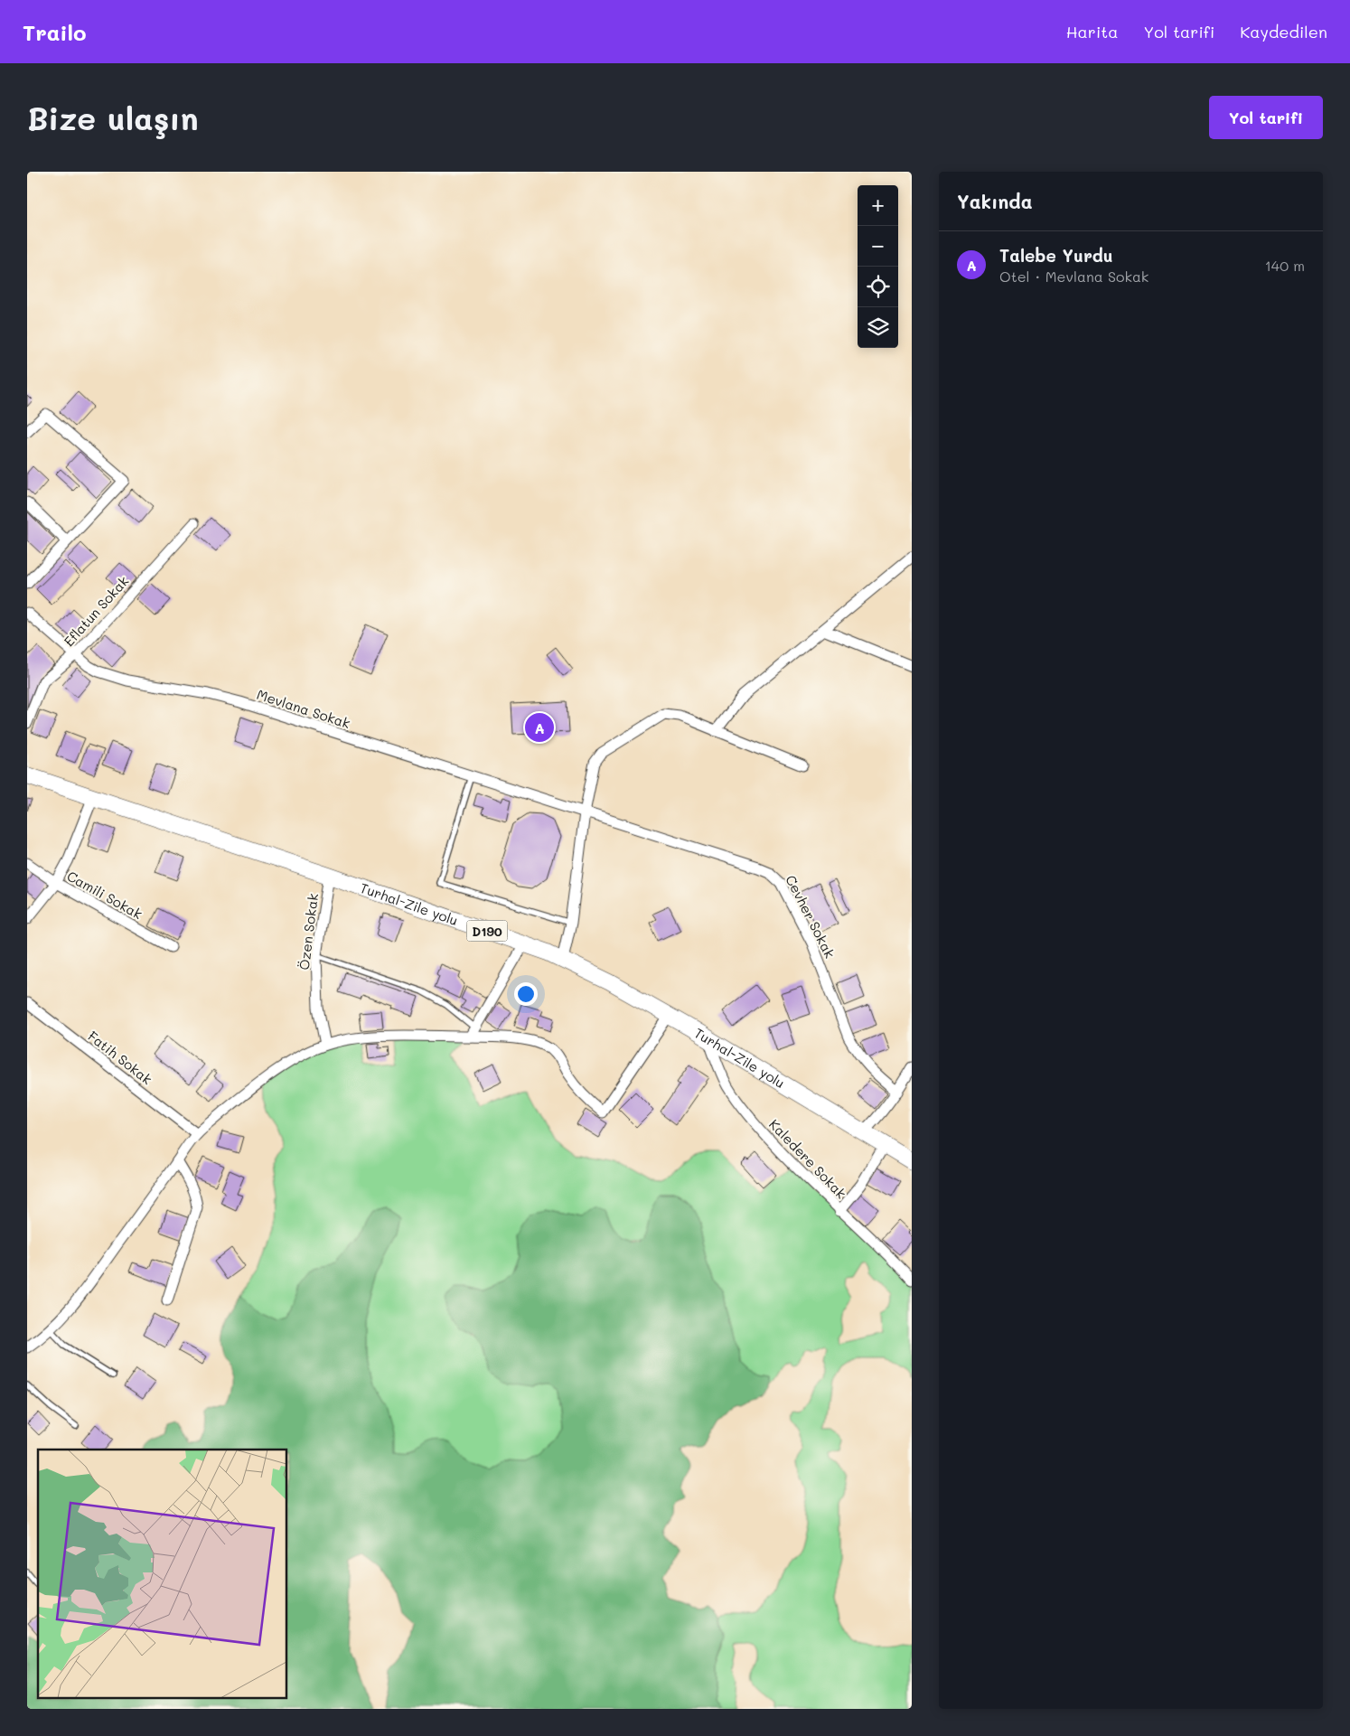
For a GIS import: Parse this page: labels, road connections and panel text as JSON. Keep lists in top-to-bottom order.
{
  "streets": {
    "main road": ["Turhal-Zile yolu", "D190"],
    "street": [
      "Eflatun Sokak",
      "Mevlana Sokak",
      "Camili Sokak",
      "Cevher Sokak",
      "Özen Sokak",
      "Fatih Sokak",
      "Kaledere Sokak"
    ]
  },
  "crossings": [
    ["Eflatun Sokak", "Mevlana Sokak"],
    ["Mevlana Sokak", "Cevher Sokak"],
    ["Turhal-Zile yolu", "Özen Sokak"],
    ["Turhal-Zile yolu", "Kaledere Sokak"]
  ],
  "page": {
    "header": "Trailo",
    "nav": ["Harita", "Yol tarifi", "Kaydedilen"],
    "buttons": "Yol tarifi",
    "title": "Bize ulaşın",
    "heading": "Yakında",
    "map_buttons": ["+", "−"],
    "list": [
      {
        "mark": "A",
        "name": "Talebe Yurdu",
        "note": "Otel · Mevlana Sokak",
        "value": "140 m"
      }
    ],
    "pins": "A"
  }
}
